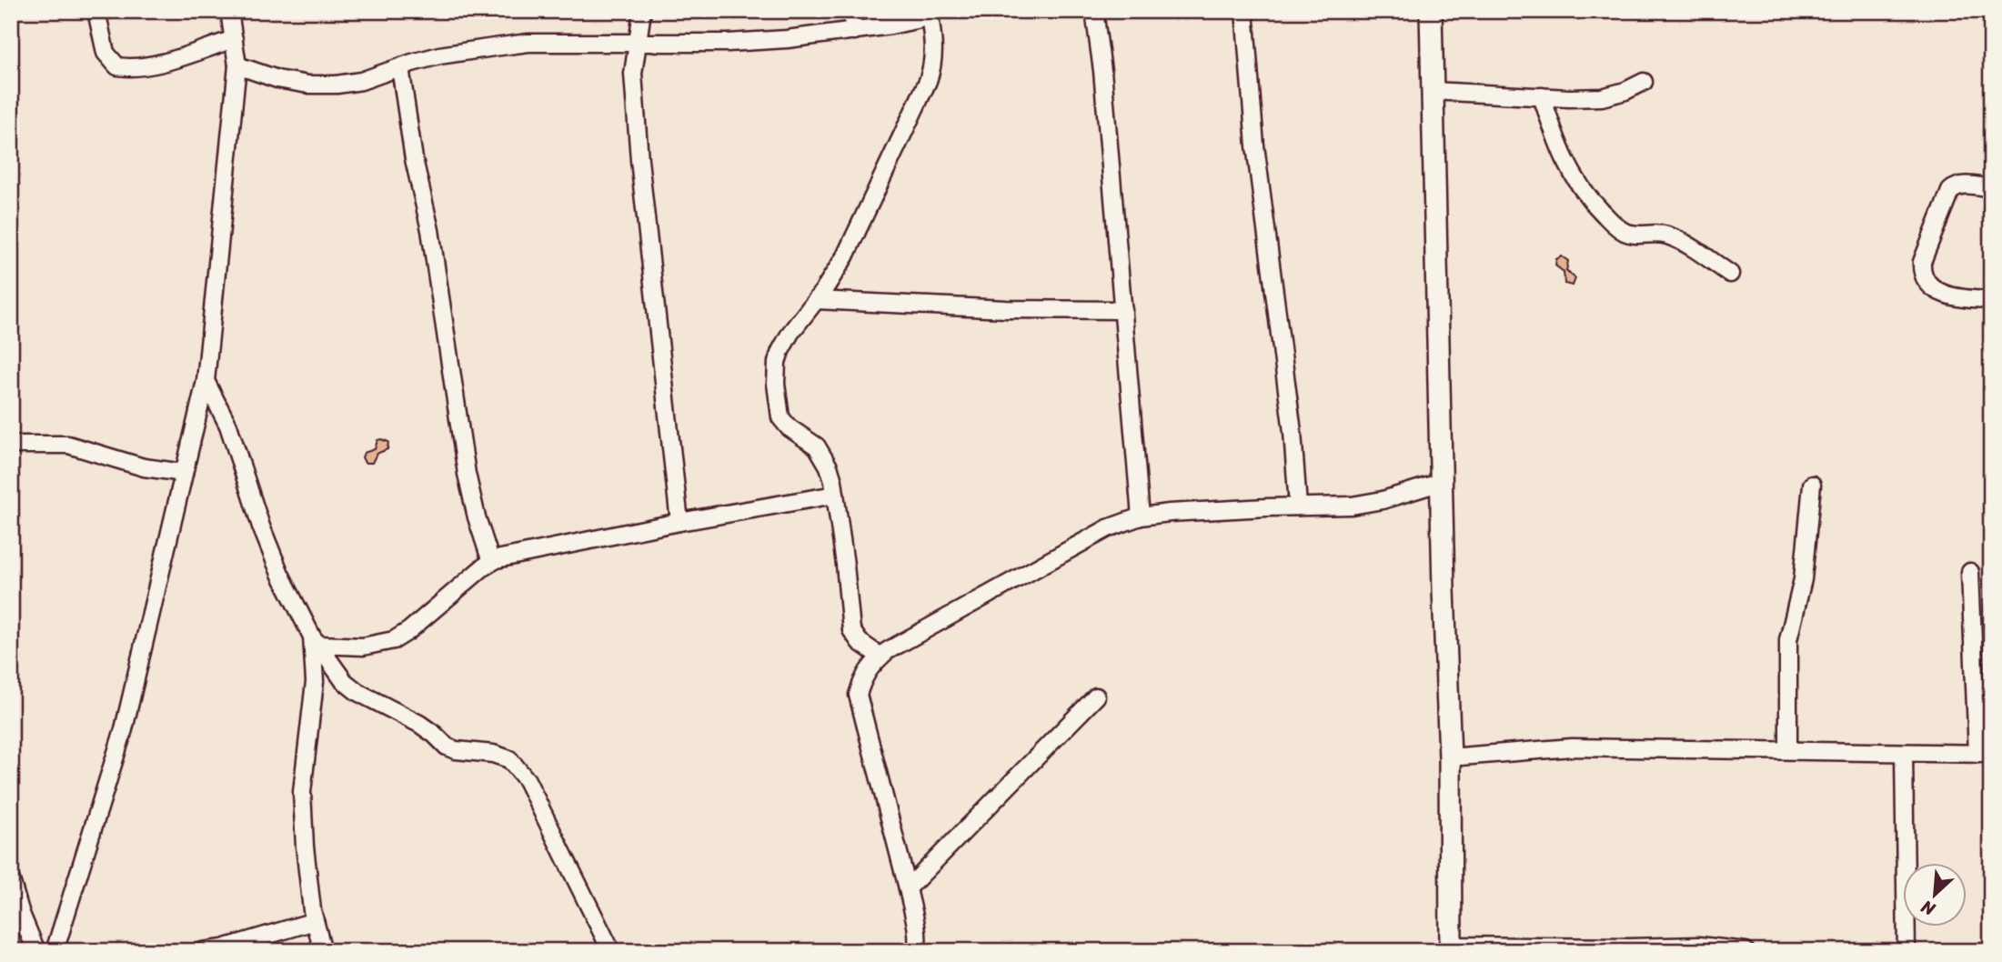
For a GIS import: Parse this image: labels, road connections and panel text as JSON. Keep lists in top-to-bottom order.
{
  "north": "bottom left"
}
